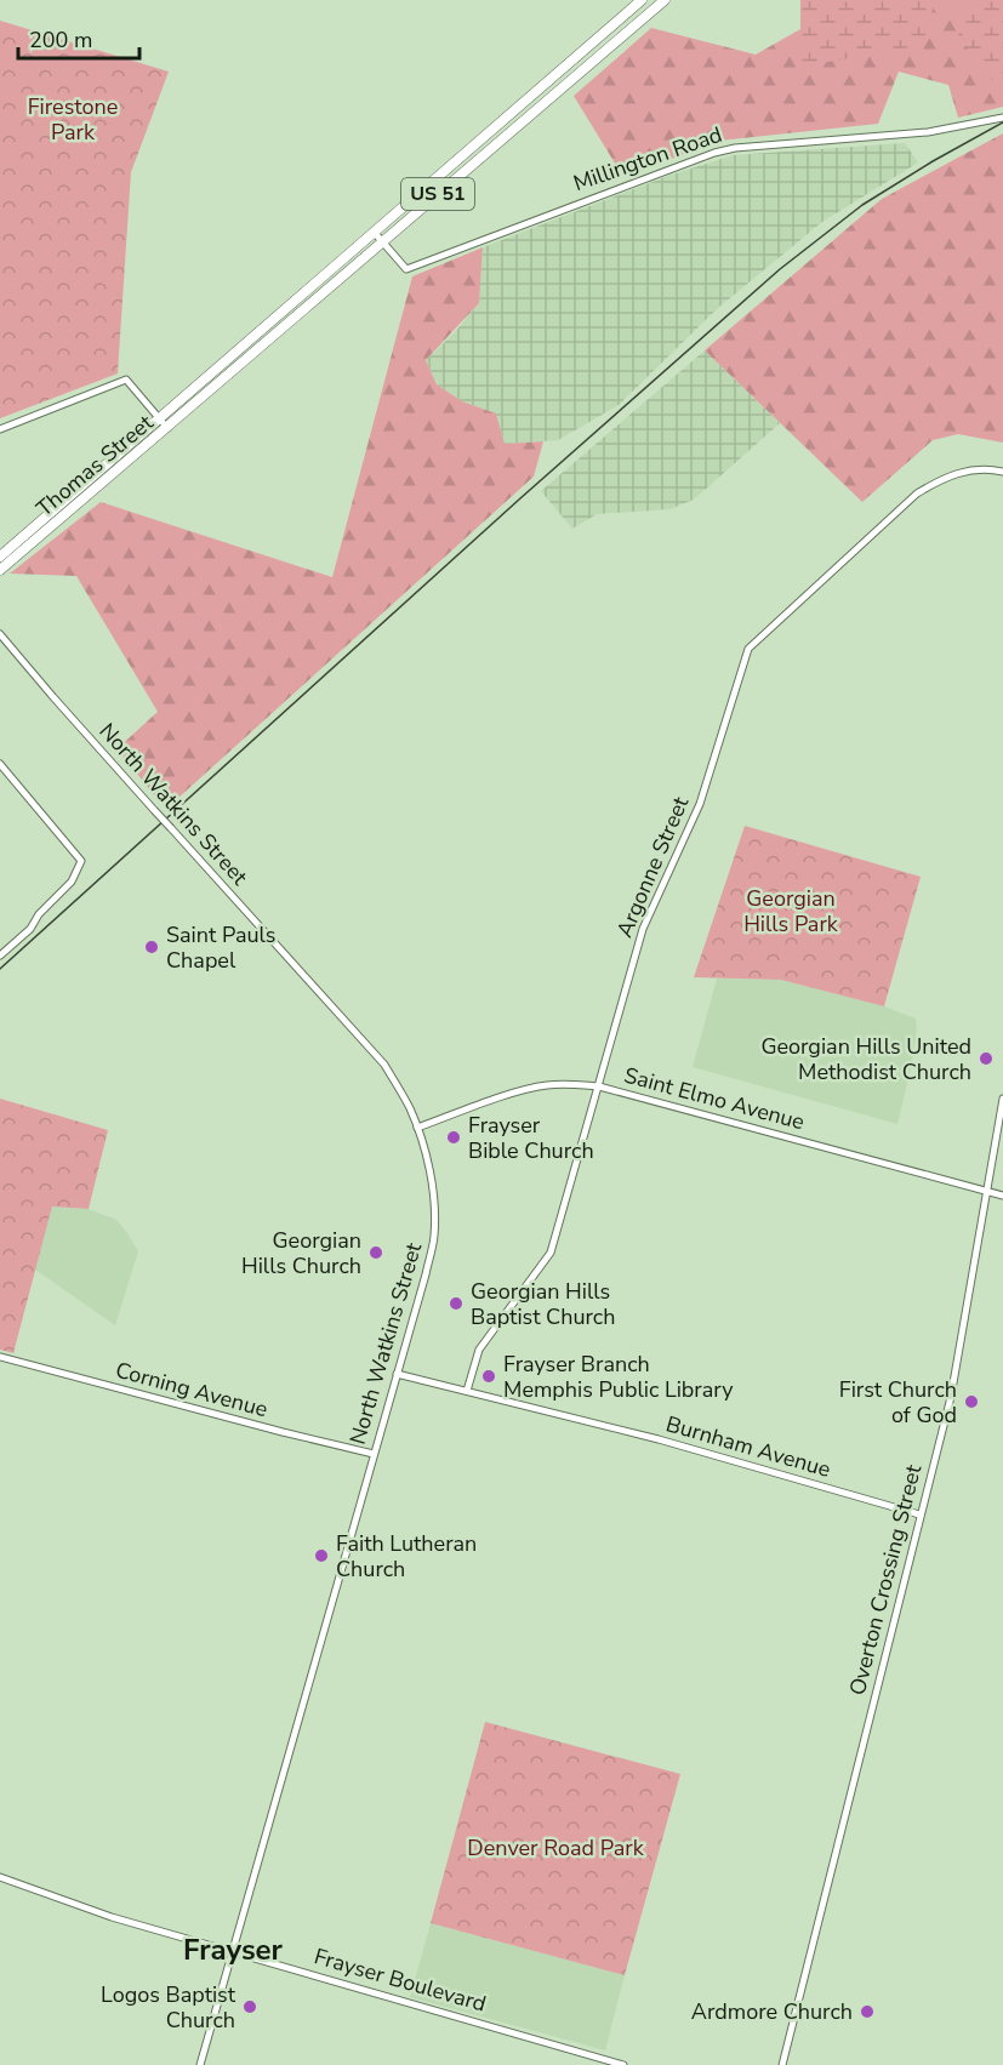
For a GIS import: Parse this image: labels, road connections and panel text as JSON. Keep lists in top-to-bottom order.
{
  "streets": {
    "highway": ["US 51", "Thomas Street"],
    "street": [
      "Millington Road",
      "North Watkins Street",
      "Argonne Street",
      "Saint Elmo Avenue",
      "Corning Avenue",
      "Burnham Avenue",
      "Overton Crossing Street",
      "Frayser Boulevard"
    ]
  },
  "crossings": [
    ["Millington Road", "US 51"],
    ["Millington Road", "Thomas Street"],
    ["US 51", "Thomas Street"],
    ["North Watkins Street", "Saint Elmo Avenue"],
    ["North Watkins Street", "Corning Avenue"],
    ["North Watkins Street", "Burnham Avenue"],
    ["North Watkins Street", "Frayser Boulevard"],
    ["Argonne Street", "Saint Elmo Avenue"],
    ["Argonne Street", "Burnham Avenue"],
    ["Saint Elmo Avenue", "Overton Crossing Street"],
    ["Burnham Avenue", "Overton Crossing Street"]
  ],
  "districts": ["Frayser"],
  "parks": ["Firestone Park", "Georgian Hills Park", "Denver Road Park"],
  "places": [
    "Saint Pauls Chapel",
    "Georgian Hills United Methodist Church",
    "Frayser Bible Church",
    "Georgian Hills Church",
    "Georgian Hills Baptist Church",
    "Frayser Branch Memphis Public Library",
    "First Church of God",
    "Faith Lutheran Church",
    "Logos Baptist Church",
    "Ardmore Church"
  ],
  "scale_bar": "200 m"
}
